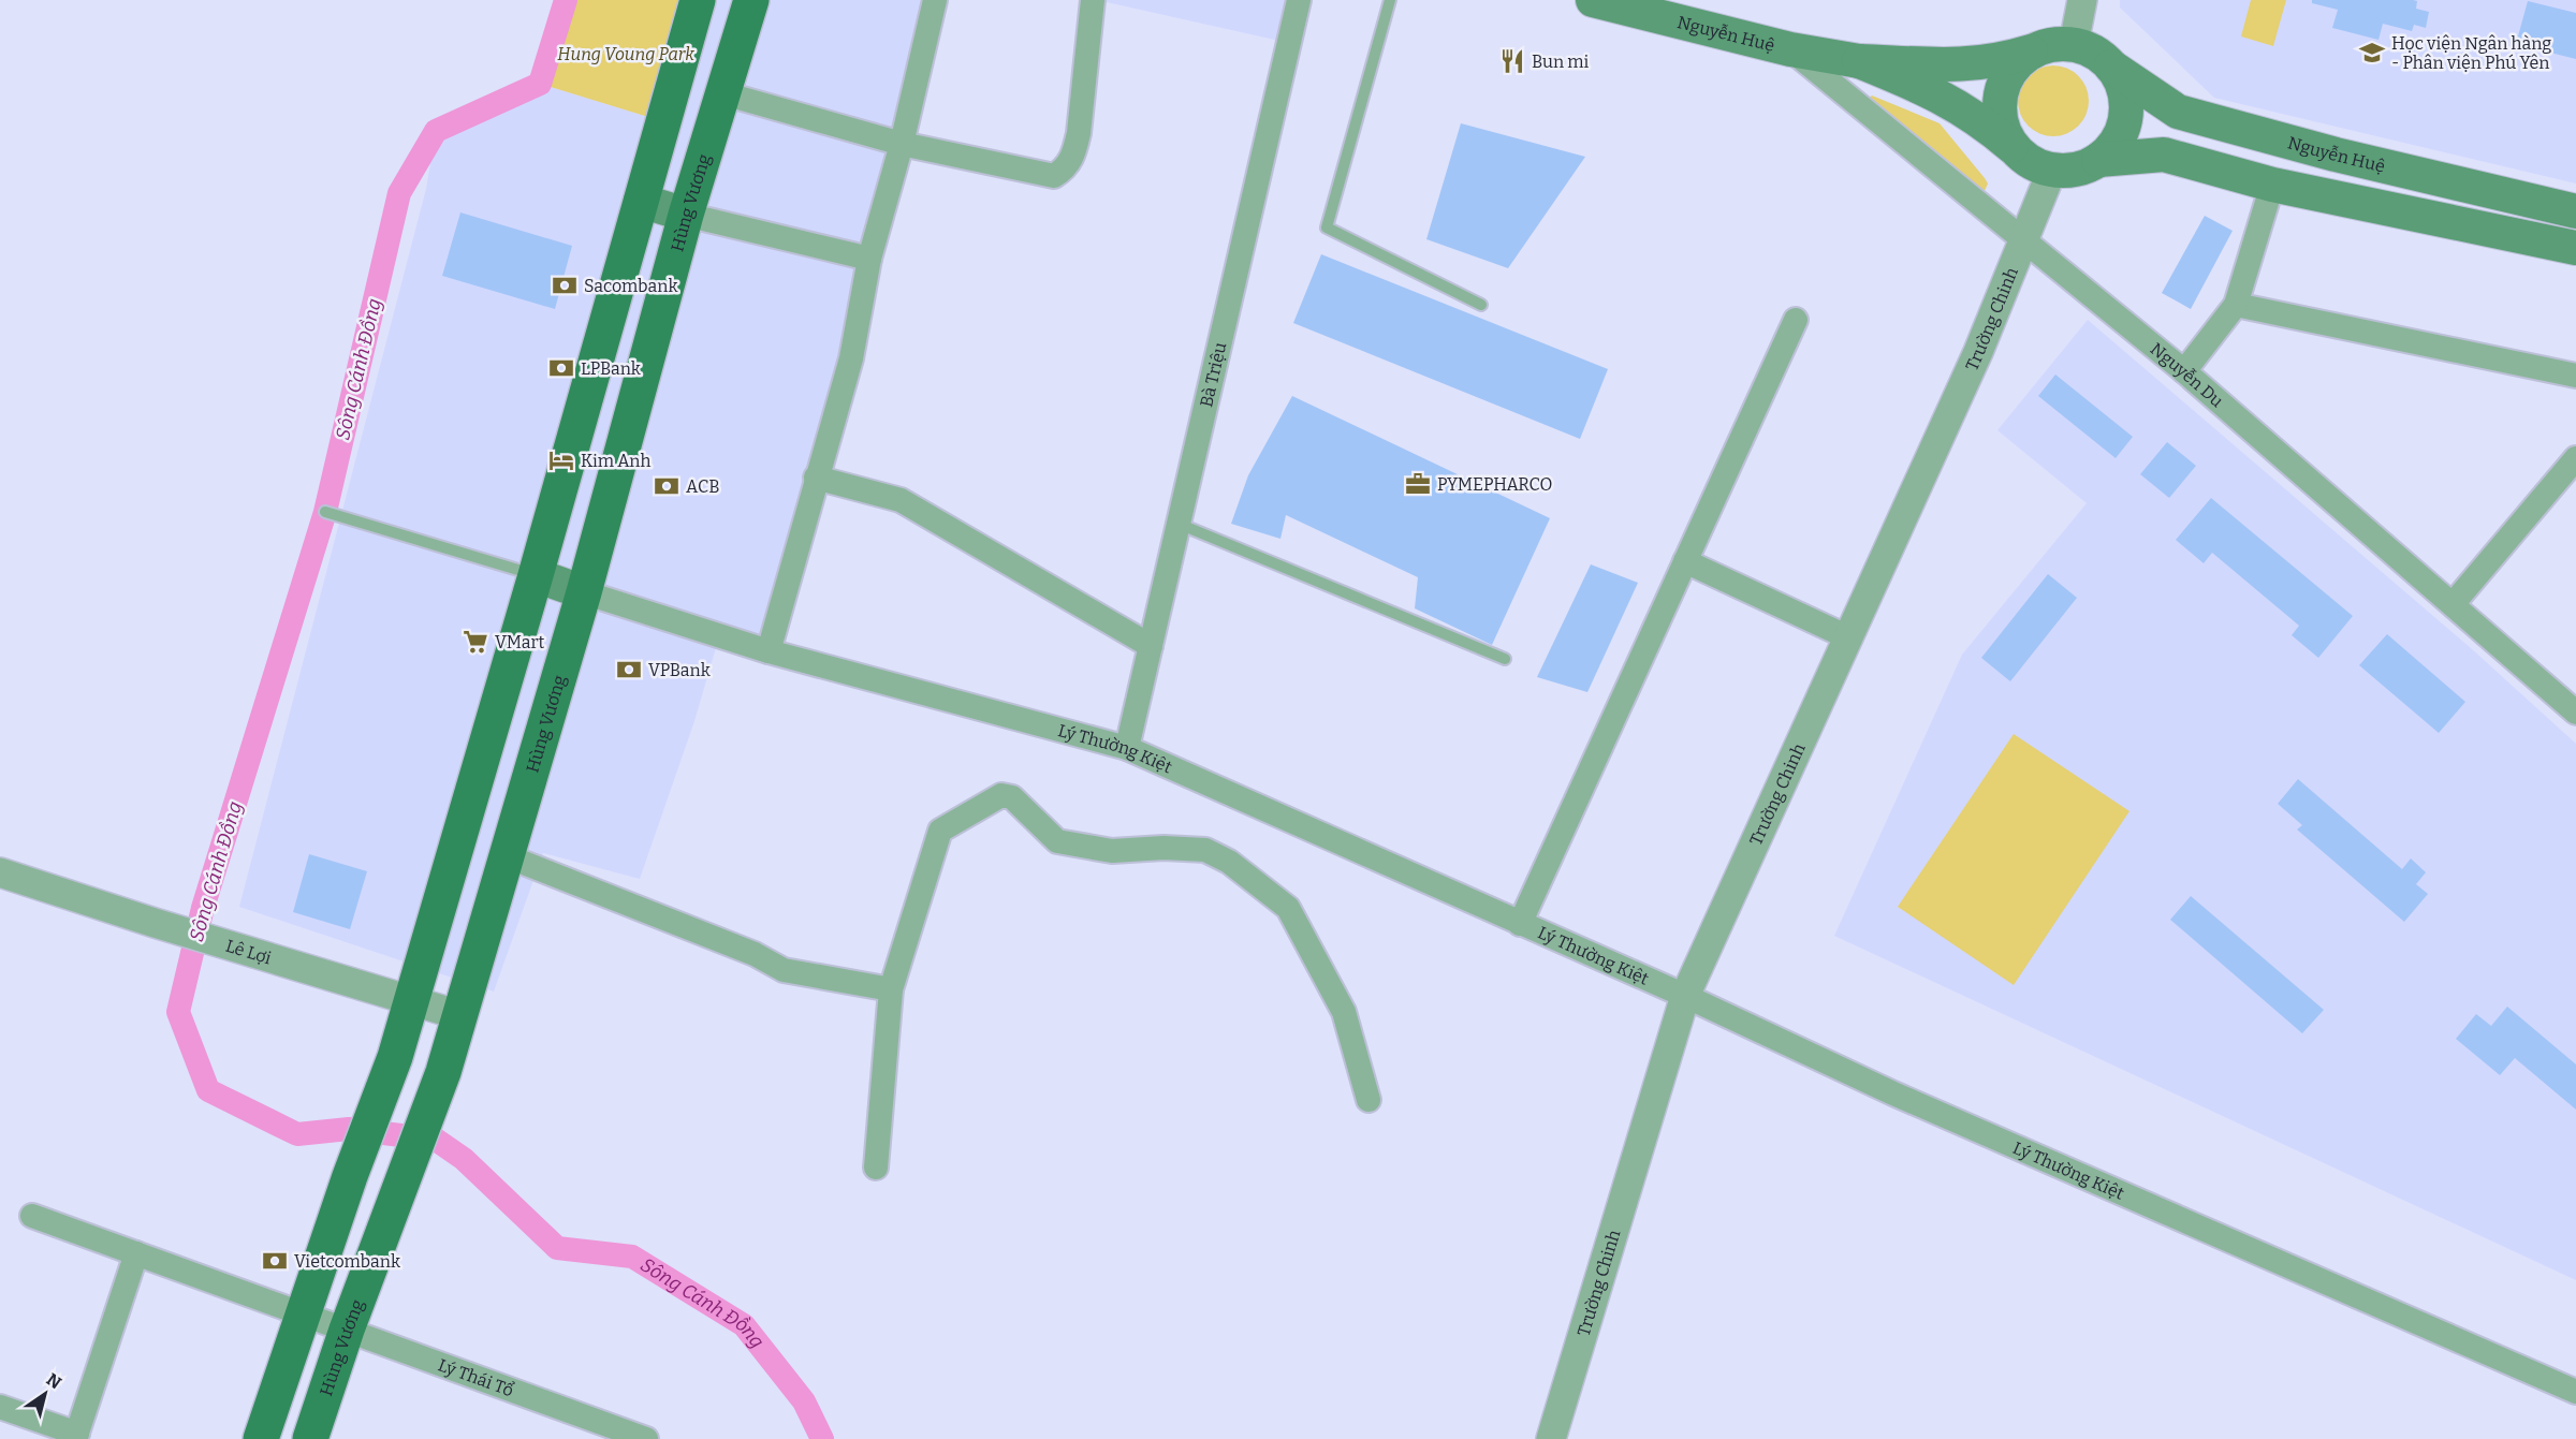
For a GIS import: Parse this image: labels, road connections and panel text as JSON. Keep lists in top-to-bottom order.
{
  "streets": {
    "main road": ["Nguyễn Huệ", "Hùng Vương"],
    "street": [
      "Trường Chinh",
      "Bà Triệu",
      "Nguyễn Du",
      "Lý Thường Kiệt",
      "Lê Lợi",
      "Lý Thái Tổ"
    ]
  },
  "crossings": [
    ["Nguyễn Huệ", "Trường Chinh"],
    ["Nguyễn Huệ", "Nguyễn Du"],
    ["Hùng Vương", "Lý Thường Kiệt"],
    ["Hùng Vương", "Lê Lợi"],
    ["Hùng Vương", "Lý Thái Tổ"],
    ["Trường Chinh", "Nguyễn Du"],
    ["Trường Chinh", "Lý Thường Kiệt"],
    ["Bà Triệu", "Lý Thường Kiệt"]
  ],
  "water": ["Sông Cánh Đồng"],
  "parks": ["Hung Voung Park"],
  "places": {
    "school or university": ["Học viện Ngân hàng - Phân viện Phú Yên"],
    "restaurant": ["Bun mi"],
    "bank": [
      "Sacombank",
      "LPBank",
      "ACB",
      "VPBank",
      "Vietcombank"
    ],
    "hotel": ["Kim Anh"],
    "office": ["PYMEPHARCO"],
    "supermarket": ["VMart"]
  },
  "north": "top right"
}
